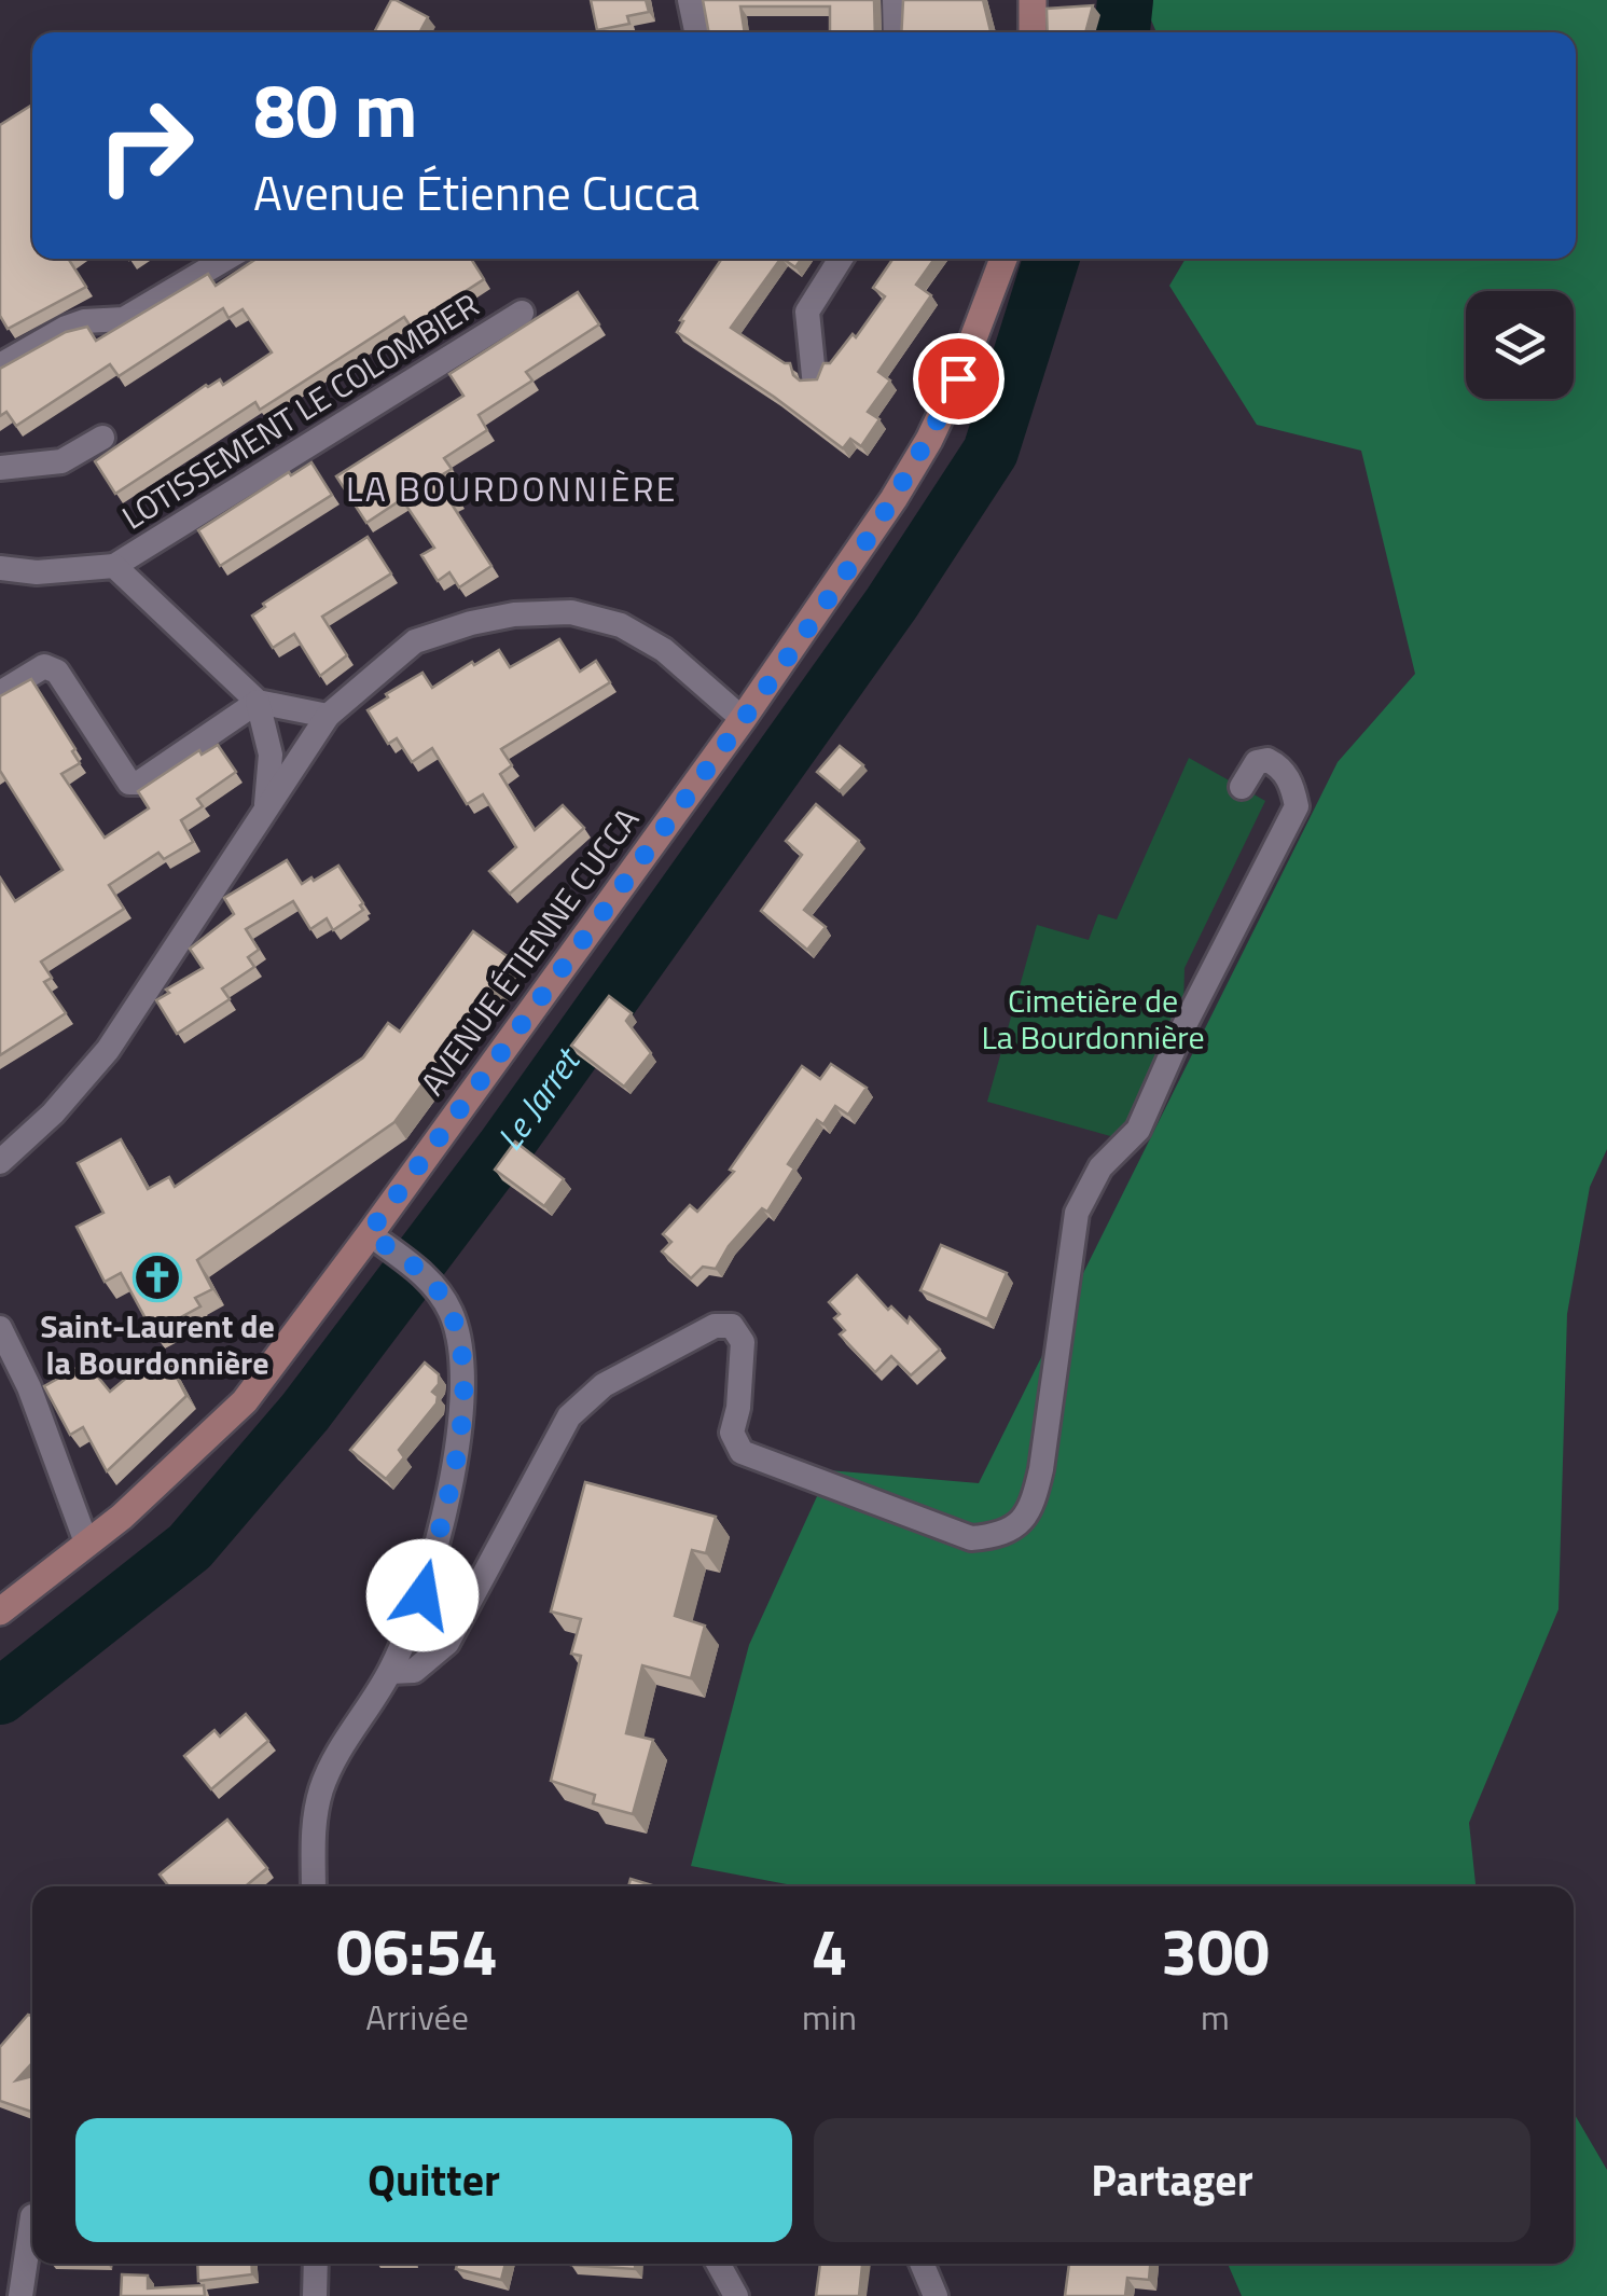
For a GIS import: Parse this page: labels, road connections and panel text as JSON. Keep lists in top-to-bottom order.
{
  "streets": {
    "main road": ["AVENUE ÉTIENNE CUCCA"],
    "street": ["LOTISSEMENT LE COLOMBIER"]
  },
  "districts": ["LA BOURDONNIÈRE"],
  "water": ["Le Jarret"],
  "parks": ["Cimetière de La Bourdonnière"],
  "places": {
    "church": ["Saint-Laurent de la Bourdonnière"]
  },
  "page": {
    "turn": ["80 m", "Avenue Étienne Cucca"],
    "eta": [
      "06:54",
      "Arrivée",
      "4",
      "min",
      "300",
      "m"
    ],
    "buttons": ["Quitter", "Partager"]
  }
}
